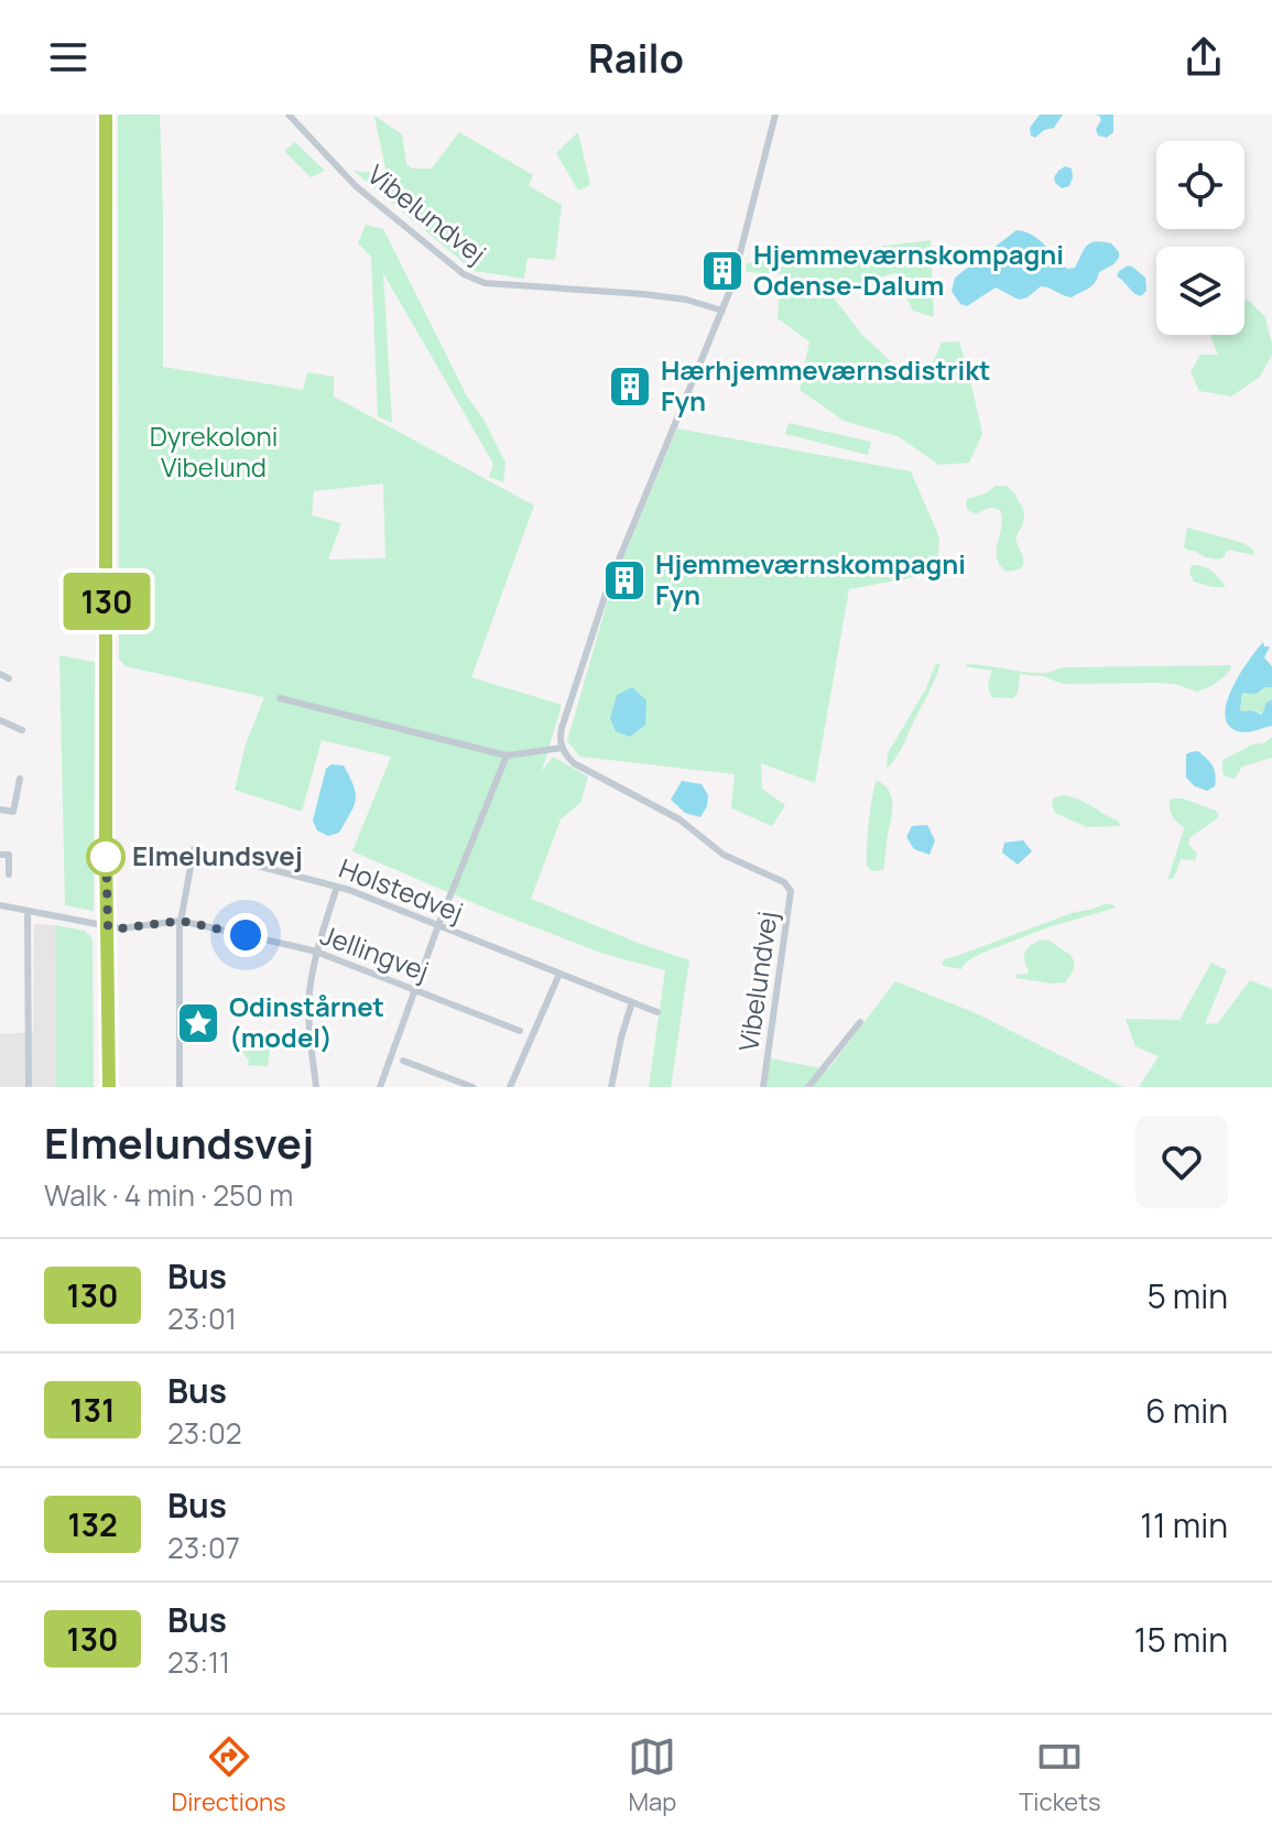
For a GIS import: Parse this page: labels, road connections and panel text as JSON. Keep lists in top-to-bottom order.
{
  "streets": {
    "street": ["Vibelundvej", "Holstedvej", "Jellingvej"]
  },
  "crossings": [
    ["Holstedvej", "Jellingvej"]
  ],
  "parks": ["Dyrekoloni Vibelund"],
  "places": {
    "building": ["Hjemmeværnskompagni Odense-Dalum", "Hærhjemmeværnsdistrikt Fyn", "Hjemmeværnskompagni Fyn"],
    "other": ["Elmelundsvej"],
    "place": ["Odinstårnet (model)"]
  },
  "lines": ["bus line 130"],
  "page": {
    "header": "Railo",
    "on_map": "130",
    "heading": ["Elmelundsvej", "Walk · 4 min · 250 m"],
    "list": [
      {
        "mark": "130",
        "name": "Bus",
        "note": "23:01",
        "value": "5 min"
      },
      {
        "mark": "131",
        "name": "Bus",
        "note": "23:02",
        "value": "6 min"
      },
      {
        "mark": "132",
        "name": "Bus",
        "note": "23:07",
        "value": "11 min"
      },
      {
        "mark": "130",
        "name": "Bus",
        "note": "23:11",
        "value": "15 min"
      }
    ],
    "tabs": ["Directions", "Map", "Tickets"]
  }
}
